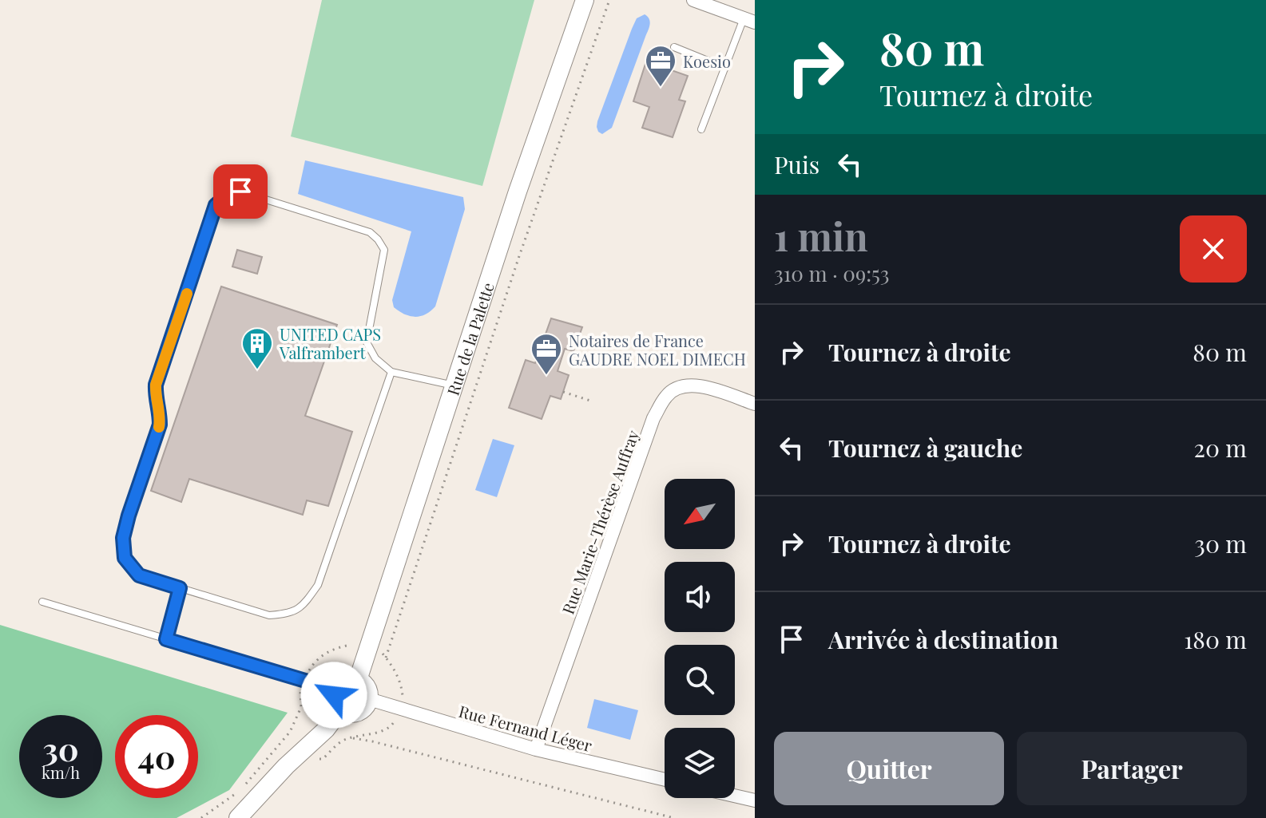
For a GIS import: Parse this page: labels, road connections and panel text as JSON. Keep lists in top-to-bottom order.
{
  "streets": {
    "street": ["Rue de la Palette", "Rue Marie-Thérèse Auffray", "Rue Fernand Léger"]
  },
  "crossings": [
    ["Rue de la Palette", "Rue Fernand Léger"],
    ["Rue Marie-Thérèse Auffray", "Rue Fernand Léger"]
  ],
  "places": {
    "office": ["Koesio", "Notaires de France GAUDRE NOEL DIMECH"],
    "building": ["UNITED CAPS Valframbert"]
  },
  "north": "bottom left",
  "page": {
    "turn": ["80 m", "Tournez à droite"],
    "then": "Puis",
    "heading": ["1 min", "310 m · 09:53"],
    "list": [
      {
        "name": "Tournez à droite",
        "value": "80 m"
      },
      {
        "name": "Tournez à gauche",
        "value": "20 m"
      },
      {
        "name": "Tournez à droite",
        "value": "30 m"
      },
      {
        "name": "Arrivée à destination",
        "value": "180 m"
      }
    ],
    "speed": "30 km/h",
    "limit": "40",
    "buttons": ["Quitter", "Partager"]
  }
}
